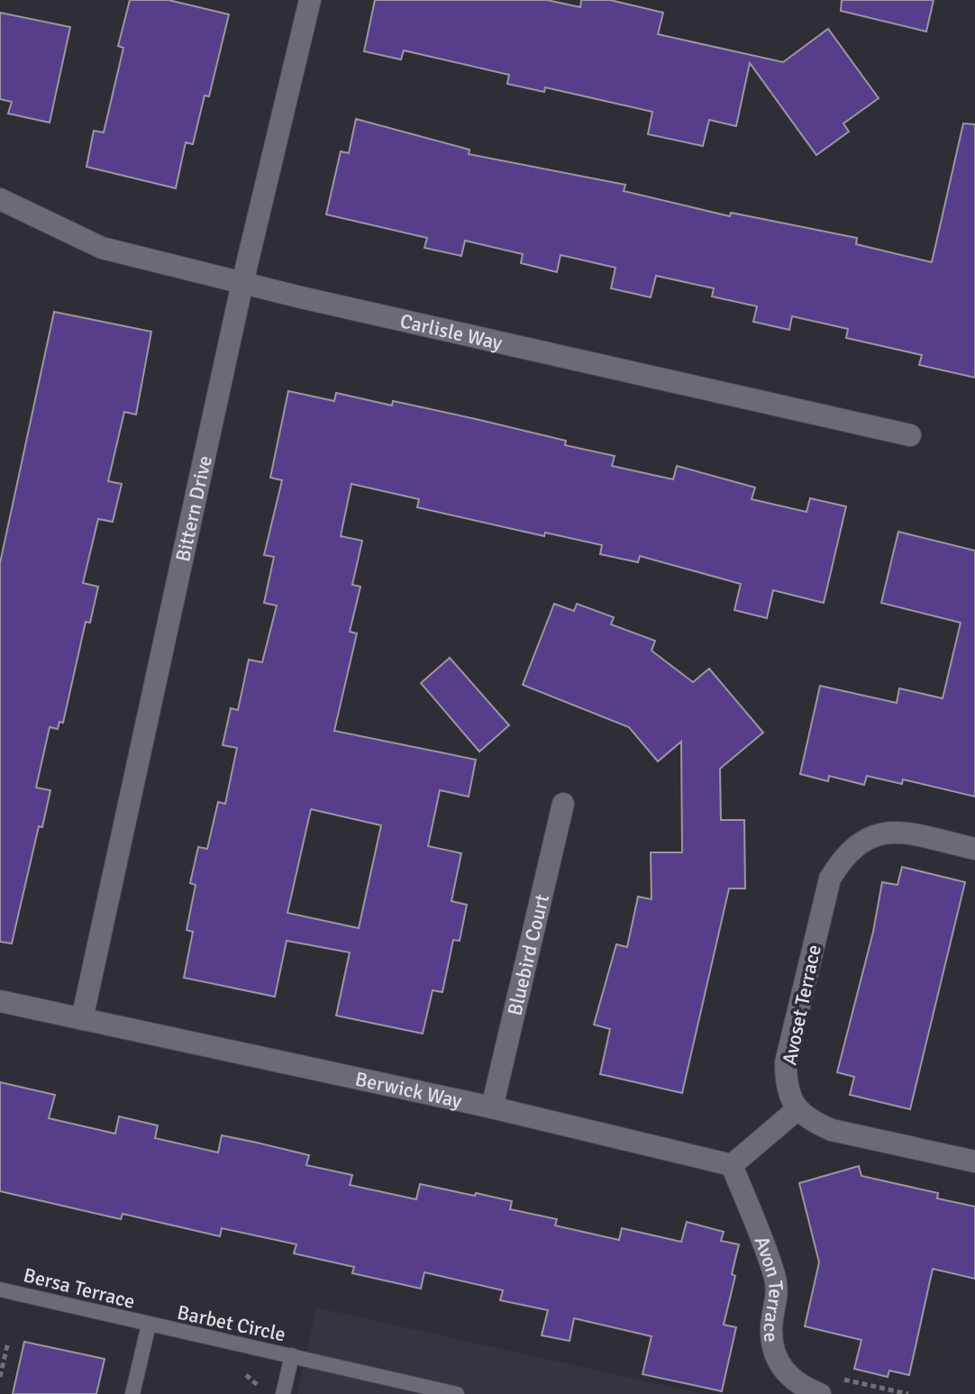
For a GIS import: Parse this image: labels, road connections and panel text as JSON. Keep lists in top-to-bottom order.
{
  "streets": {
    "street": [
      "Carlisle Way",
      "Bittern Drive",
      "Bluebird Court",
      "Avoset Terrace",
      "Berwick Way",
      "Avon Terrace"
    ],
    "lane": ["Bersa Terrace", "Barbet Circle"]
  },
  "crossings": [
    ["Carlisle Way", "Bittern Drive"],
    ["Bittern Drive", "Berwick Way"],
    ["Bluebird Court", "Berwick Way"],
    ["Berwick Way", "Avon Terrace"],
    ["Bersa Terrace", "Barbet Circle"]
  ]
}
